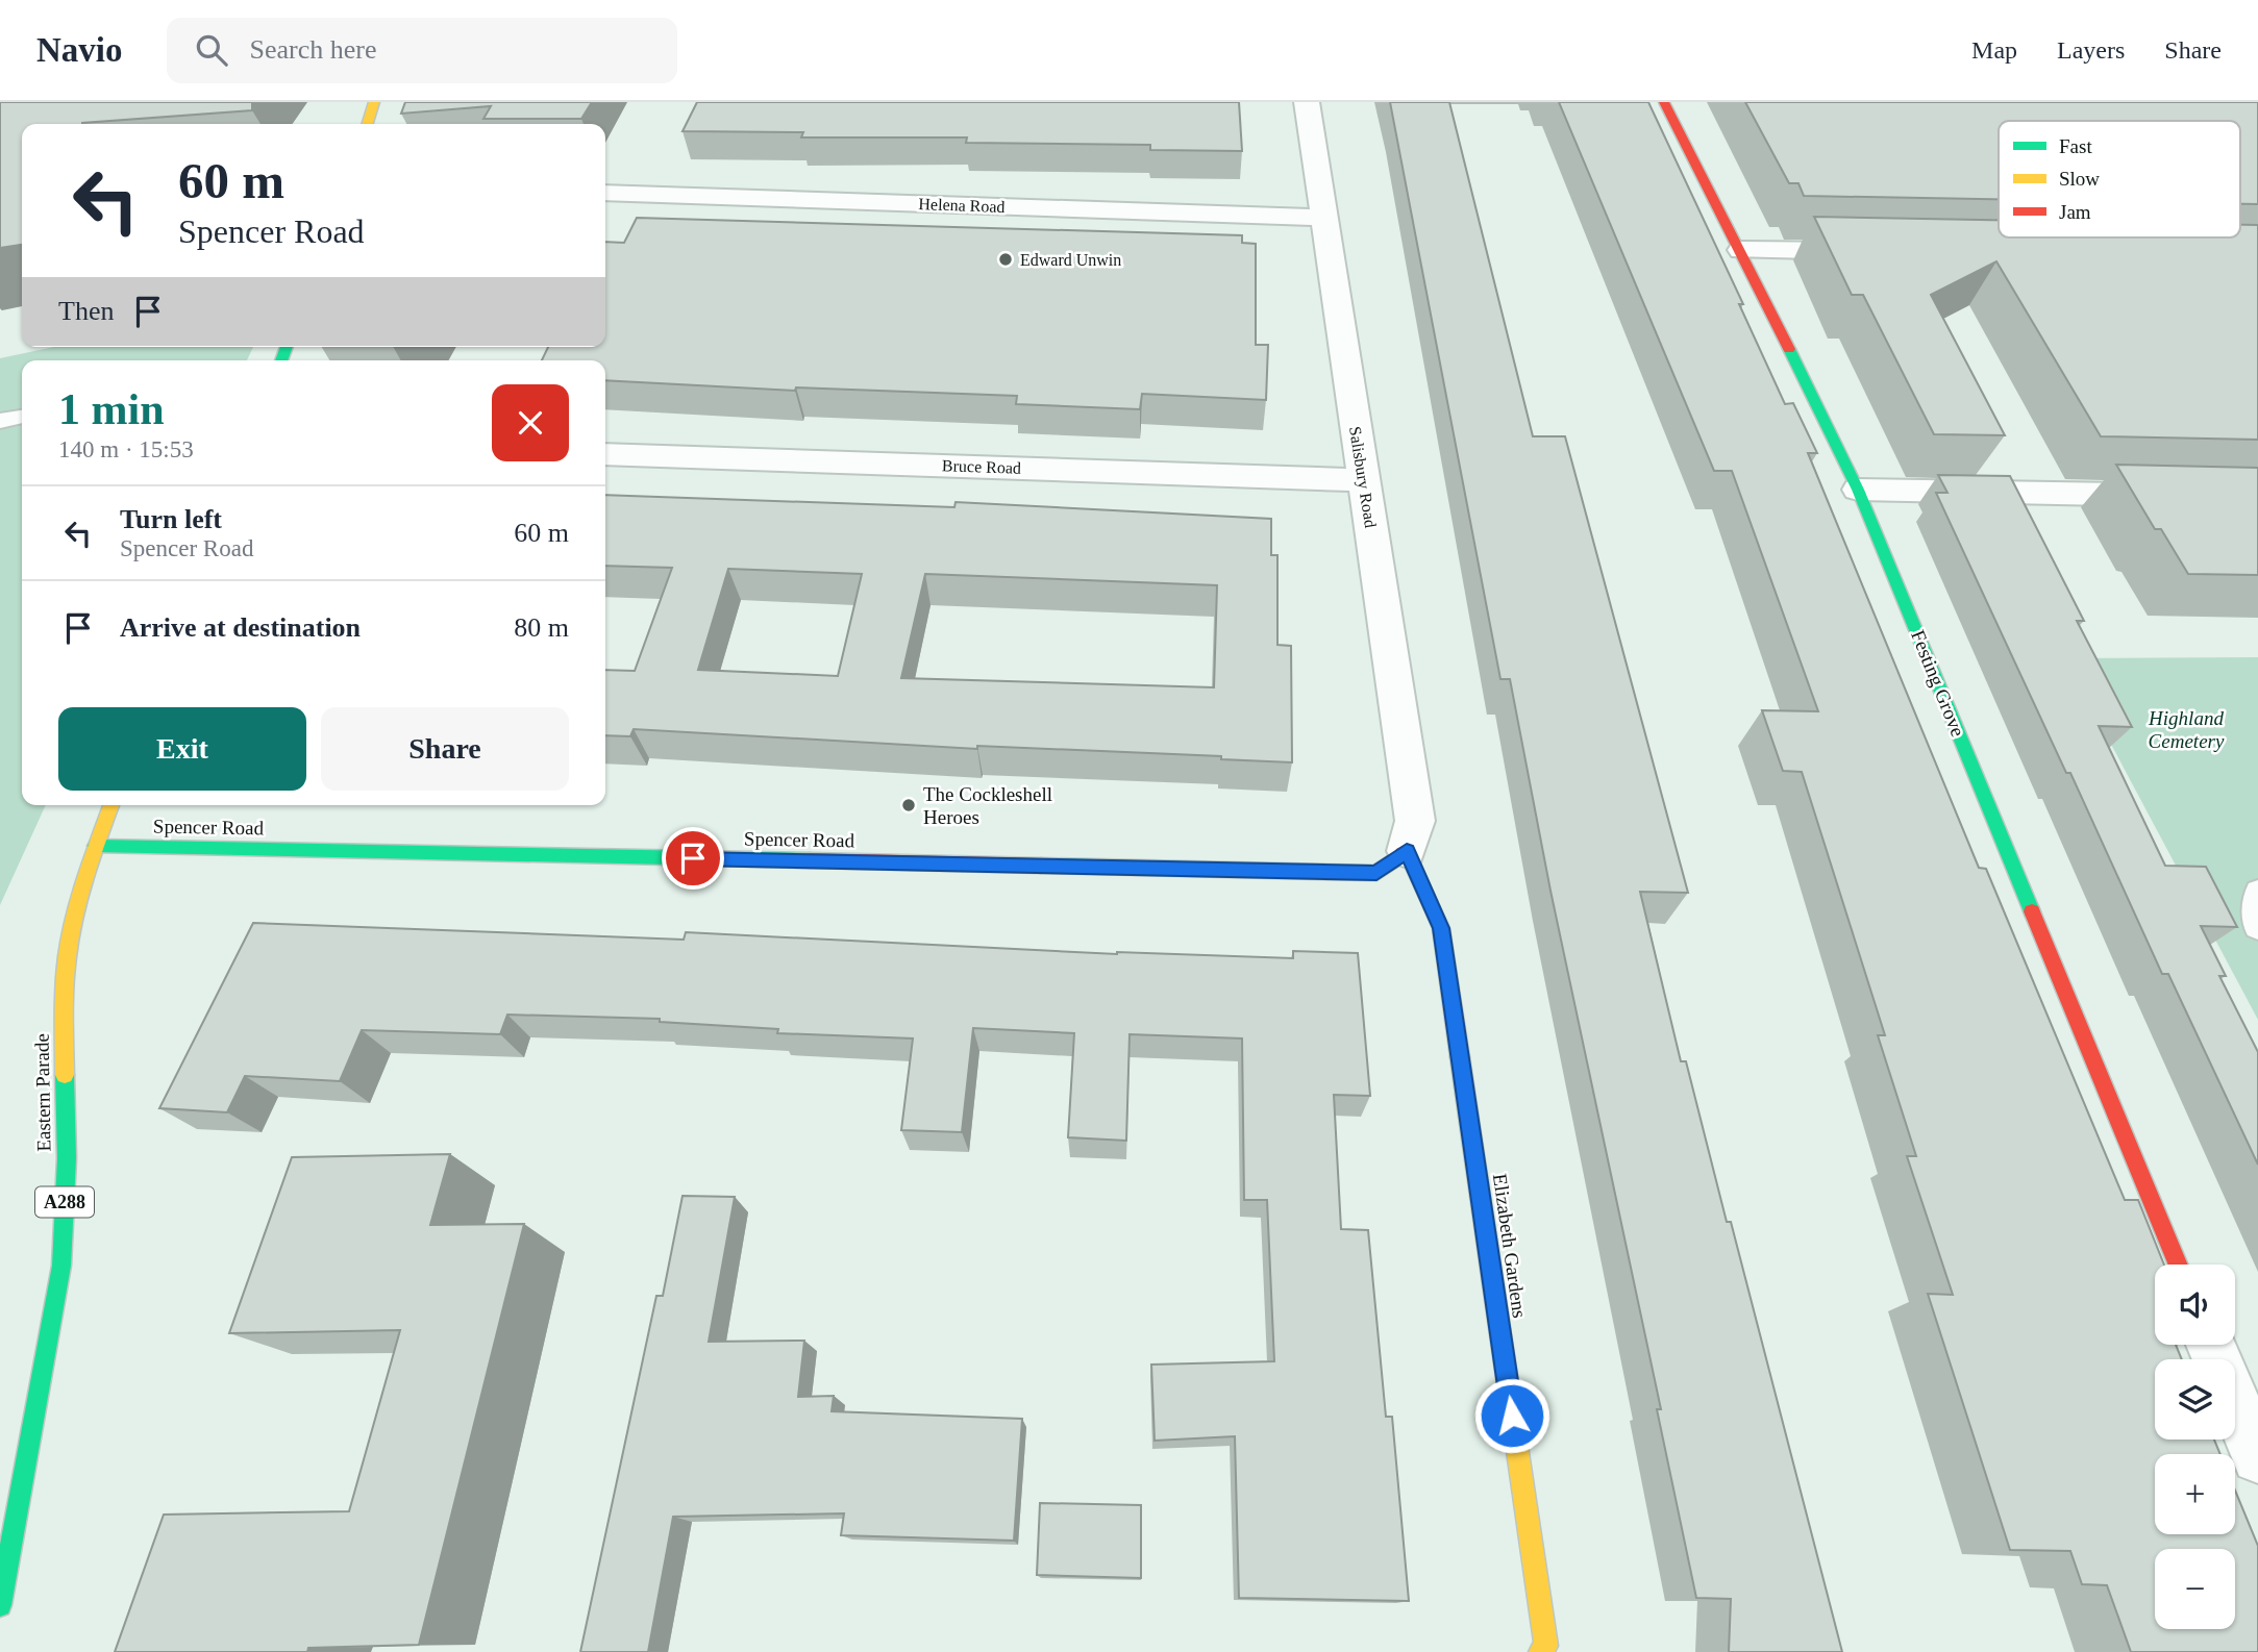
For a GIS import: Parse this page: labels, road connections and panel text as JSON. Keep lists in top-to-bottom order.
{
  "streets": {
    "street": [
      "Helena Road",
      "Bruce Road",
      "Salisbury Road",
      "Festing Grove",
      "Spencer Road",
      "Eastern Parade",
      "A288",
      "Elizabeth Gardens"
    ]
  },
  "crossings": [
    ["Helena Road", "Salisbury Road"],
    ["Bruce Road", "Salisbury Road"],
    ["Salisbury Road", "Spencer Road"],
    ["Salisbury Road", "Elizabeth Gardens"],
    ["Spencer Road", "Eastern Parade"],
    ["Spencer Road", "Elizabeth Gardens"]
  ],
  "parks": ["Highland Cemetery"],
  "places": ["Edward Unwin", "The Cockleshell Heroes"],
  "legend": ["Fast", "Slow", "Jam"],
  "page": {
    "header": "Navio",
    "search": "Search here",
    "nav": ["Map", "Layers", "Share"],
    "turn": ["60 m", "Spencer Road"],
    "then": "Then",
    "heading": ["1 min", "140 m · 15:53"],
    "list": [
      {
        "name": "Turn left",
        "note": "Spencer Road",
        "value": "60 m"
      },
      {
        "name": "Arrive at destination",
        "value": "80 m"
      }
    ],
    "buttons": ["Exit", "Share"],
    "map_buttons": ["+", "−"]
  }
}
